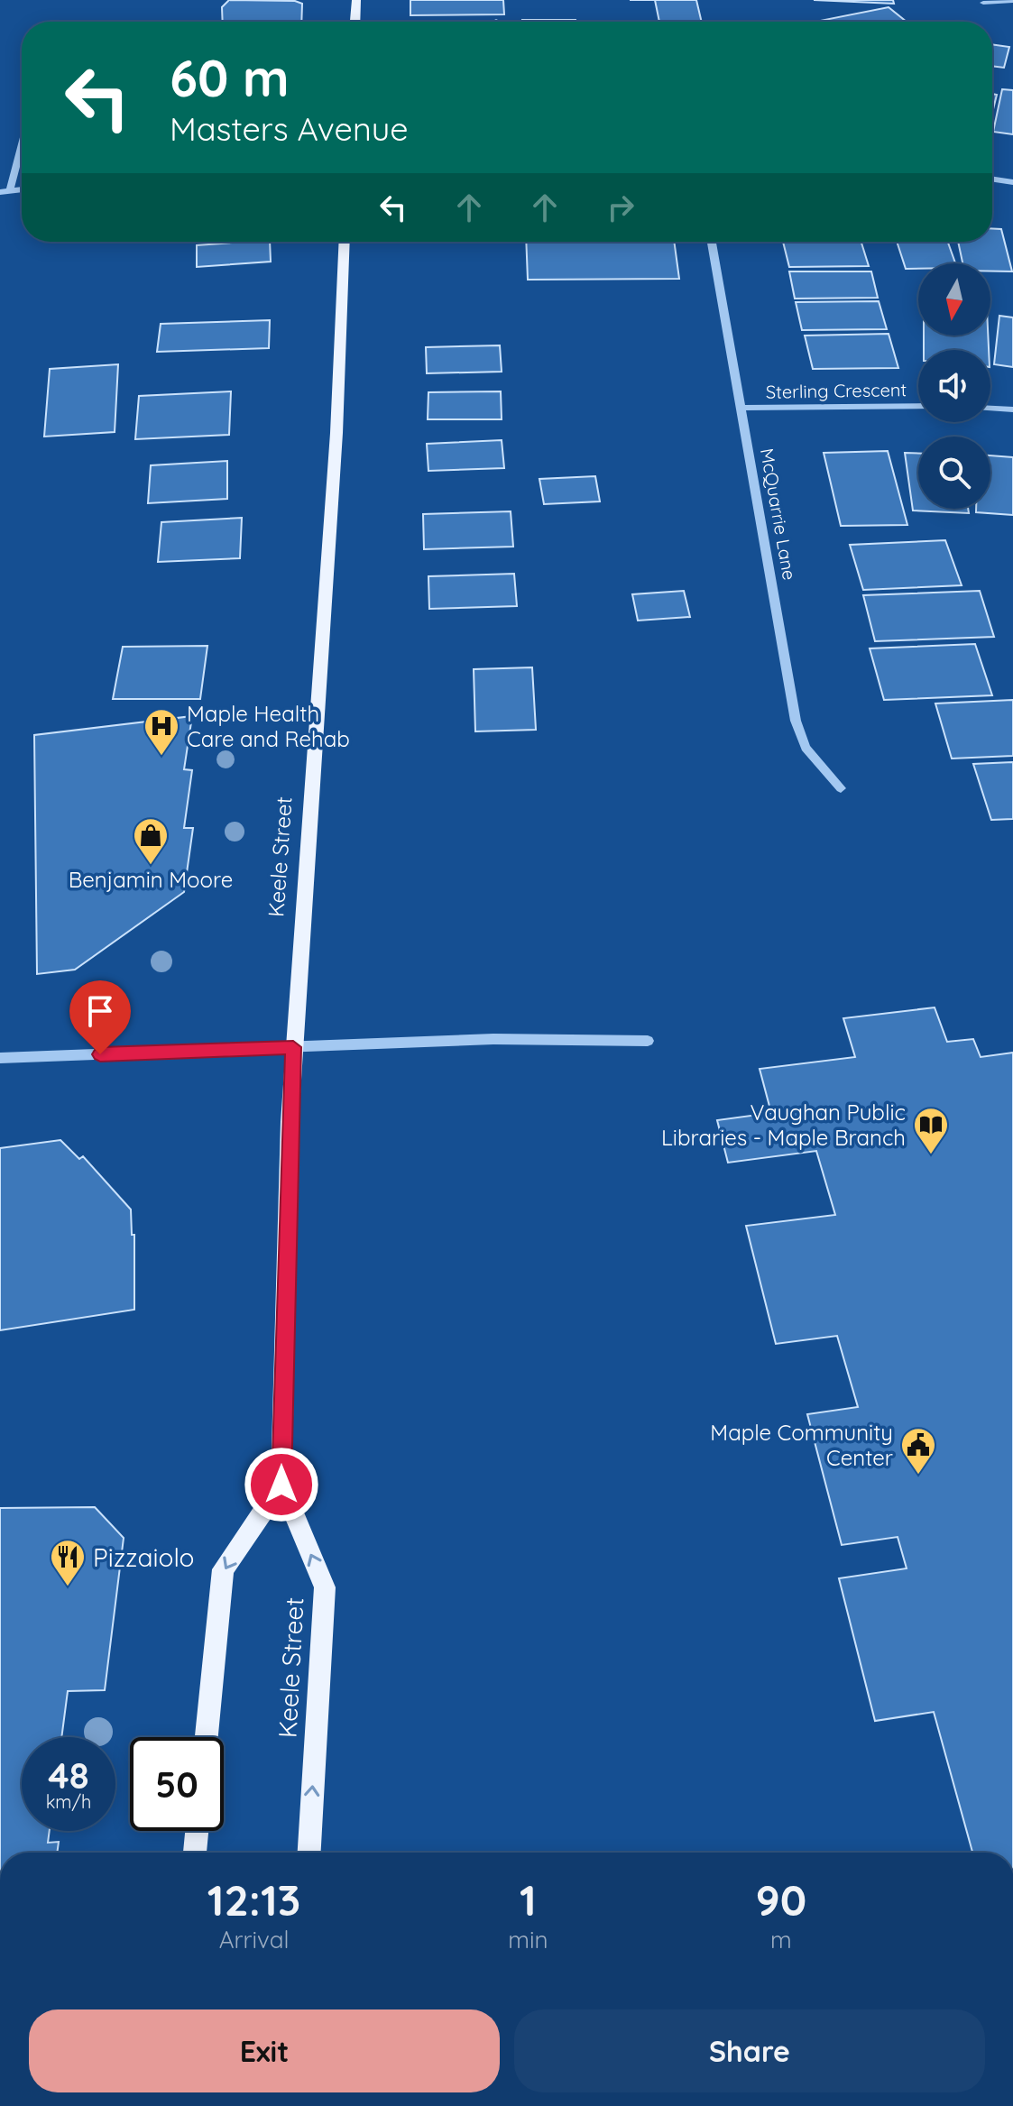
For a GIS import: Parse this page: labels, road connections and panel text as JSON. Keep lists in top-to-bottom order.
{
  "streets": {
    "main road": ["Keele Street"],
    "street": ["Sterling Crescent", "McQuarrie Lane"]
  },
  "crossings": [
    ["Sterling Crescent", "McQuarrie Lane"]
  ],
  "places": {
    "hospital": ["Maple Health Care and Rehab"],
    "shop": ["Benjamin Moore"],
    "library": ["Vaughan Public Libraries - Maple Branch"],
    "public building": ["Maple Community Center"],
    "restaurant": ["Pizzaiolo"]
  },
  "north": "bottom",
  "page": {
    "turn": ["60 m", "Masters Avenue"],
    "speed": "48 km/h",
    "limit": "50",
    "eta": [
      "12:13",
      "Arrival",
      "1",
      "min",
      "90",
      "m"
    ],
    "buttons": ["Exit", "Share"]
  }
}
